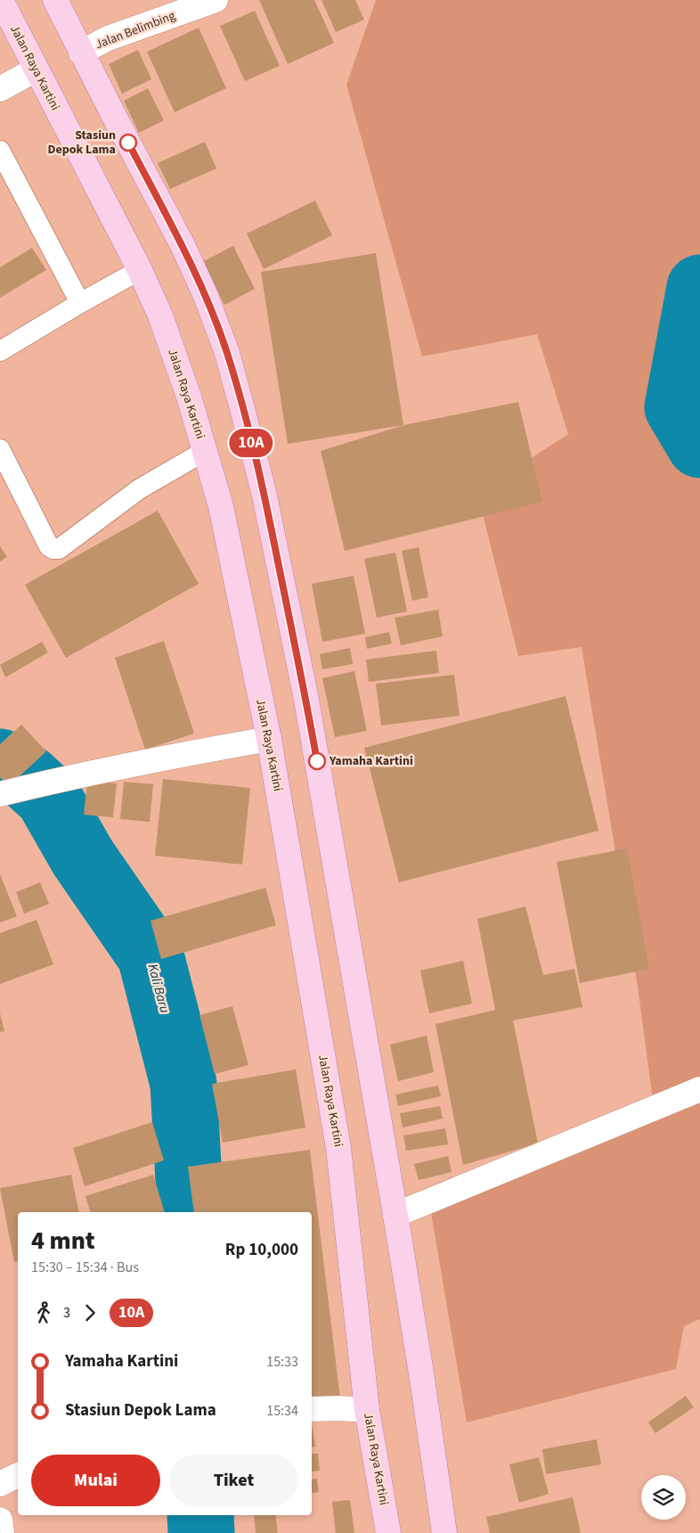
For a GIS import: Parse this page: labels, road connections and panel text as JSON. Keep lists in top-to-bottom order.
{
  "streets": {
    "main road": ["Jalan Raya Kartini"],
    "street": ["Jalan Belimbing"]
  },
  "water": ["Kali Baru"],
  "places": ["Stasiun Depok Lama", "Yamaha Kartini"],
  "lines": ["bus line 10A"],
  "page": {
    "on_map": "10A",
    "heading": ["4 mnt", "15:30 – 15:34 · Bus", "Rp 10,000"],
    "legs": ["3", "10A"],
    "list": [
      {
        "name": "Yamaha Kartini",
        "value": "15:33"
      },
      {
        "name": "Stasiun Depok Lama",
        "value": "15:34"
      }
    ],
    "buttons": ["Mulai", "Tiket"]
  }
}
